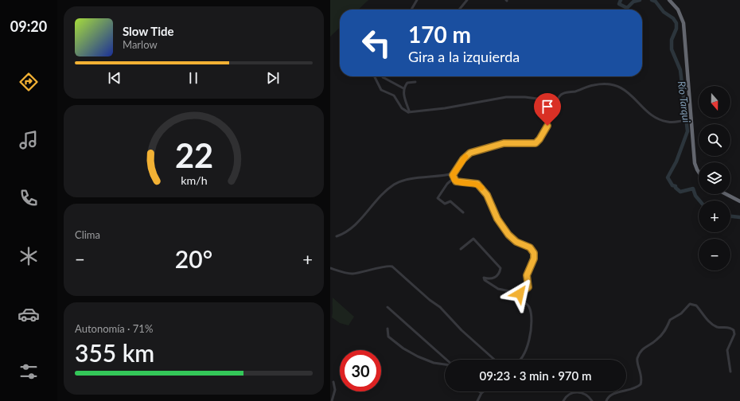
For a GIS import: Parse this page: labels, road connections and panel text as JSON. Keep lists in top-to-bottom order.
{
  "water": ["Río Tarqui"],
  "north": "bottom",
  "page": {
    "tabs": "09:20",
    "turn": ["170 m", "Gira a la izquierda"],
    "song": ["Slow Tide", "Marlow"],
    "map_buttons": ["+", "−"],
    "tile": [
      "Clima",
      ["Autonomía · 71%", "355 km"]
    ],
    "heat": ["−", "20°", "+"],
    "limit": "30",
    "trip": "09:23 · 3 min · 970 m",
    "gauge": ["22", "km/h"]
  }
}
